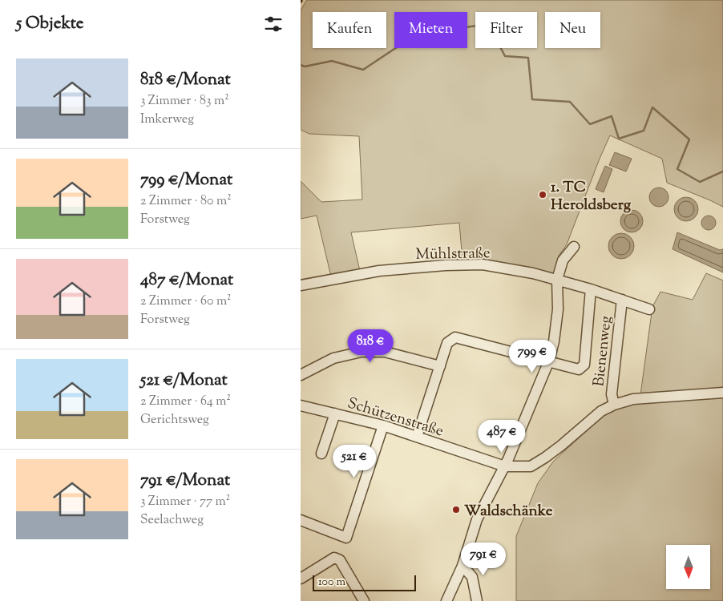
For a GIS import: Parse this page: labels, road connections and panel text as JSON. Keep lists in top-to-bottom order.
{
  "streets": {
    "street": ["Mühlstraße", "Bienenweg", "Schützenstraße"]
  },
  "crossings": [
    ["Mühlstraße", "Bienenweg"],
    ["Bienenweg", "Schützenstraße"]
  ],
  "places": ["1. TC Heroldsberg", "Waldschänke"],
  "scale_bar": "100 m",
  "north": "bottom",
  "page": {
    "heading": "5 Objekte",
    "chip": [
      "Kaufen",
      "Mieten",
      "Filter",
      "Neu"
    ],
    "list": [
      {
        "name": "818 €/Monat",
        "note": "3 Zimmer · 83 m² · Imkerweg"
      },
      {
        "name": "799 €/Monat",
        "note": "2 Zimmer · 80 m² · Forstweg"
      },
      {
        "name": "487 €/Monat",
        "note": "2 Zimmer · 60 m² · Forstweg"
      },
      {
        "name": "521 €/Monat",
        "note": "2 Zimmer · 64 m² · Gerichtsweg"
      },
      {
        "name": "791 €/Monat",
        "note": "3 Zimmer · 77 m² · Seelachweg"
      }
    ],
    "price": [
      "818 €",
      "799 €",
      "487 €",
      "521 €",
      "791 €"
    ],
    "scale": "100 m"
  }
}
